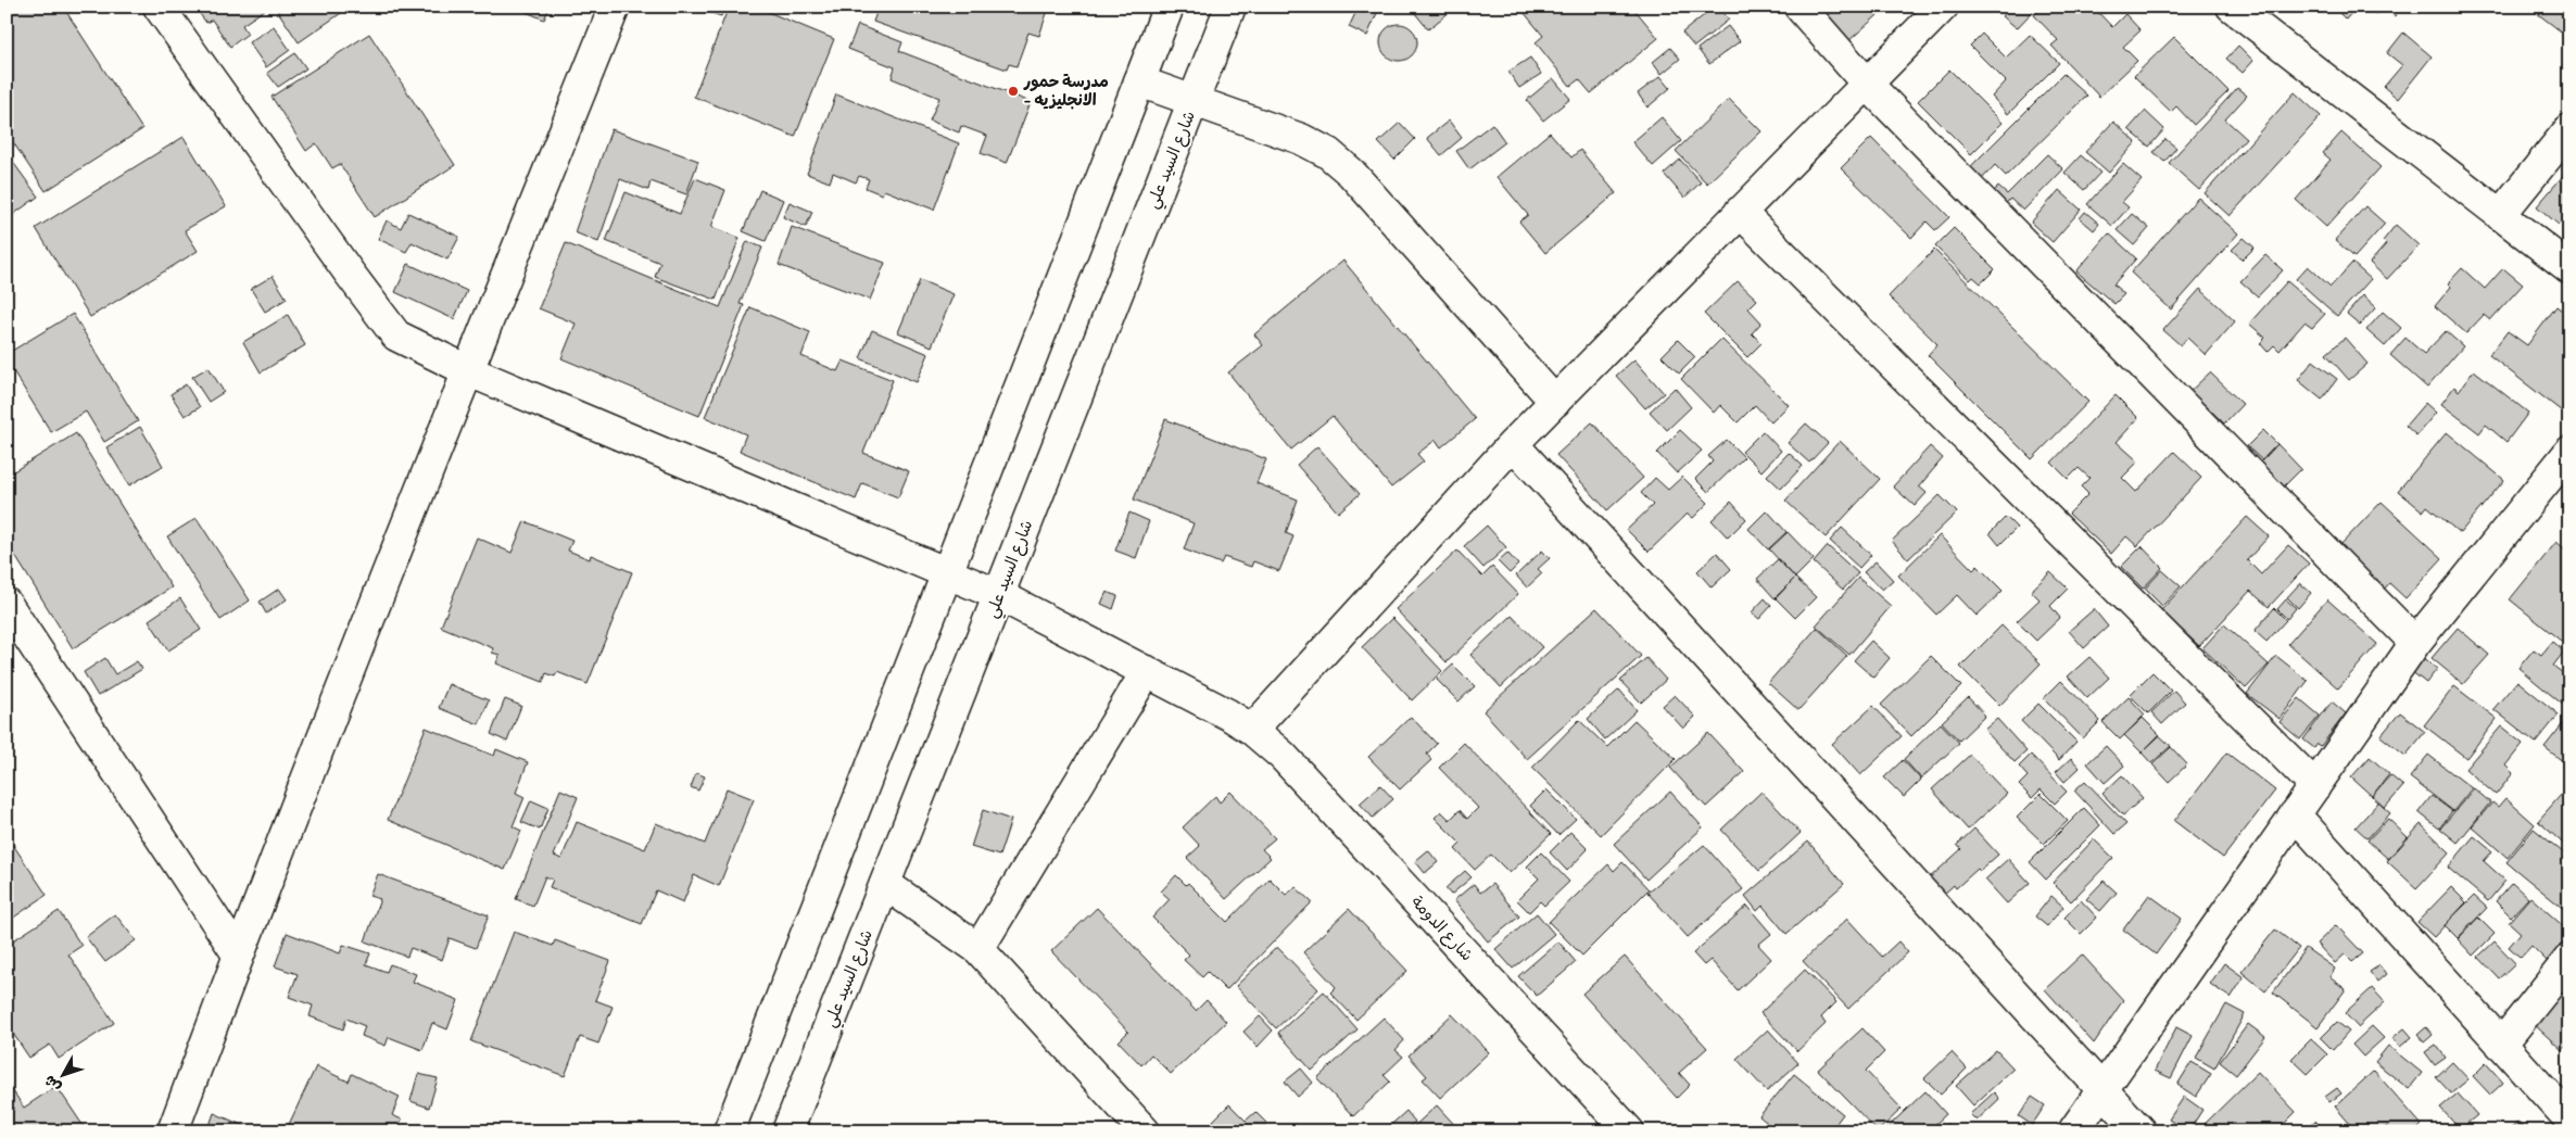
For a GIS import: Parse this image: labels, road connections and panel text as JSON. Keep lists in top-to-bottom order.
{
  "streets": {
    "street": ["شارع السيد علي", "شارع الدومة"]
  },
  "crossings": [
    ["شارع السيد علي", "شارع الدومة"]
  ],
  "places": ["مدرسة حمور - الانجليزيه"],
  "north": "bottom left"
}
